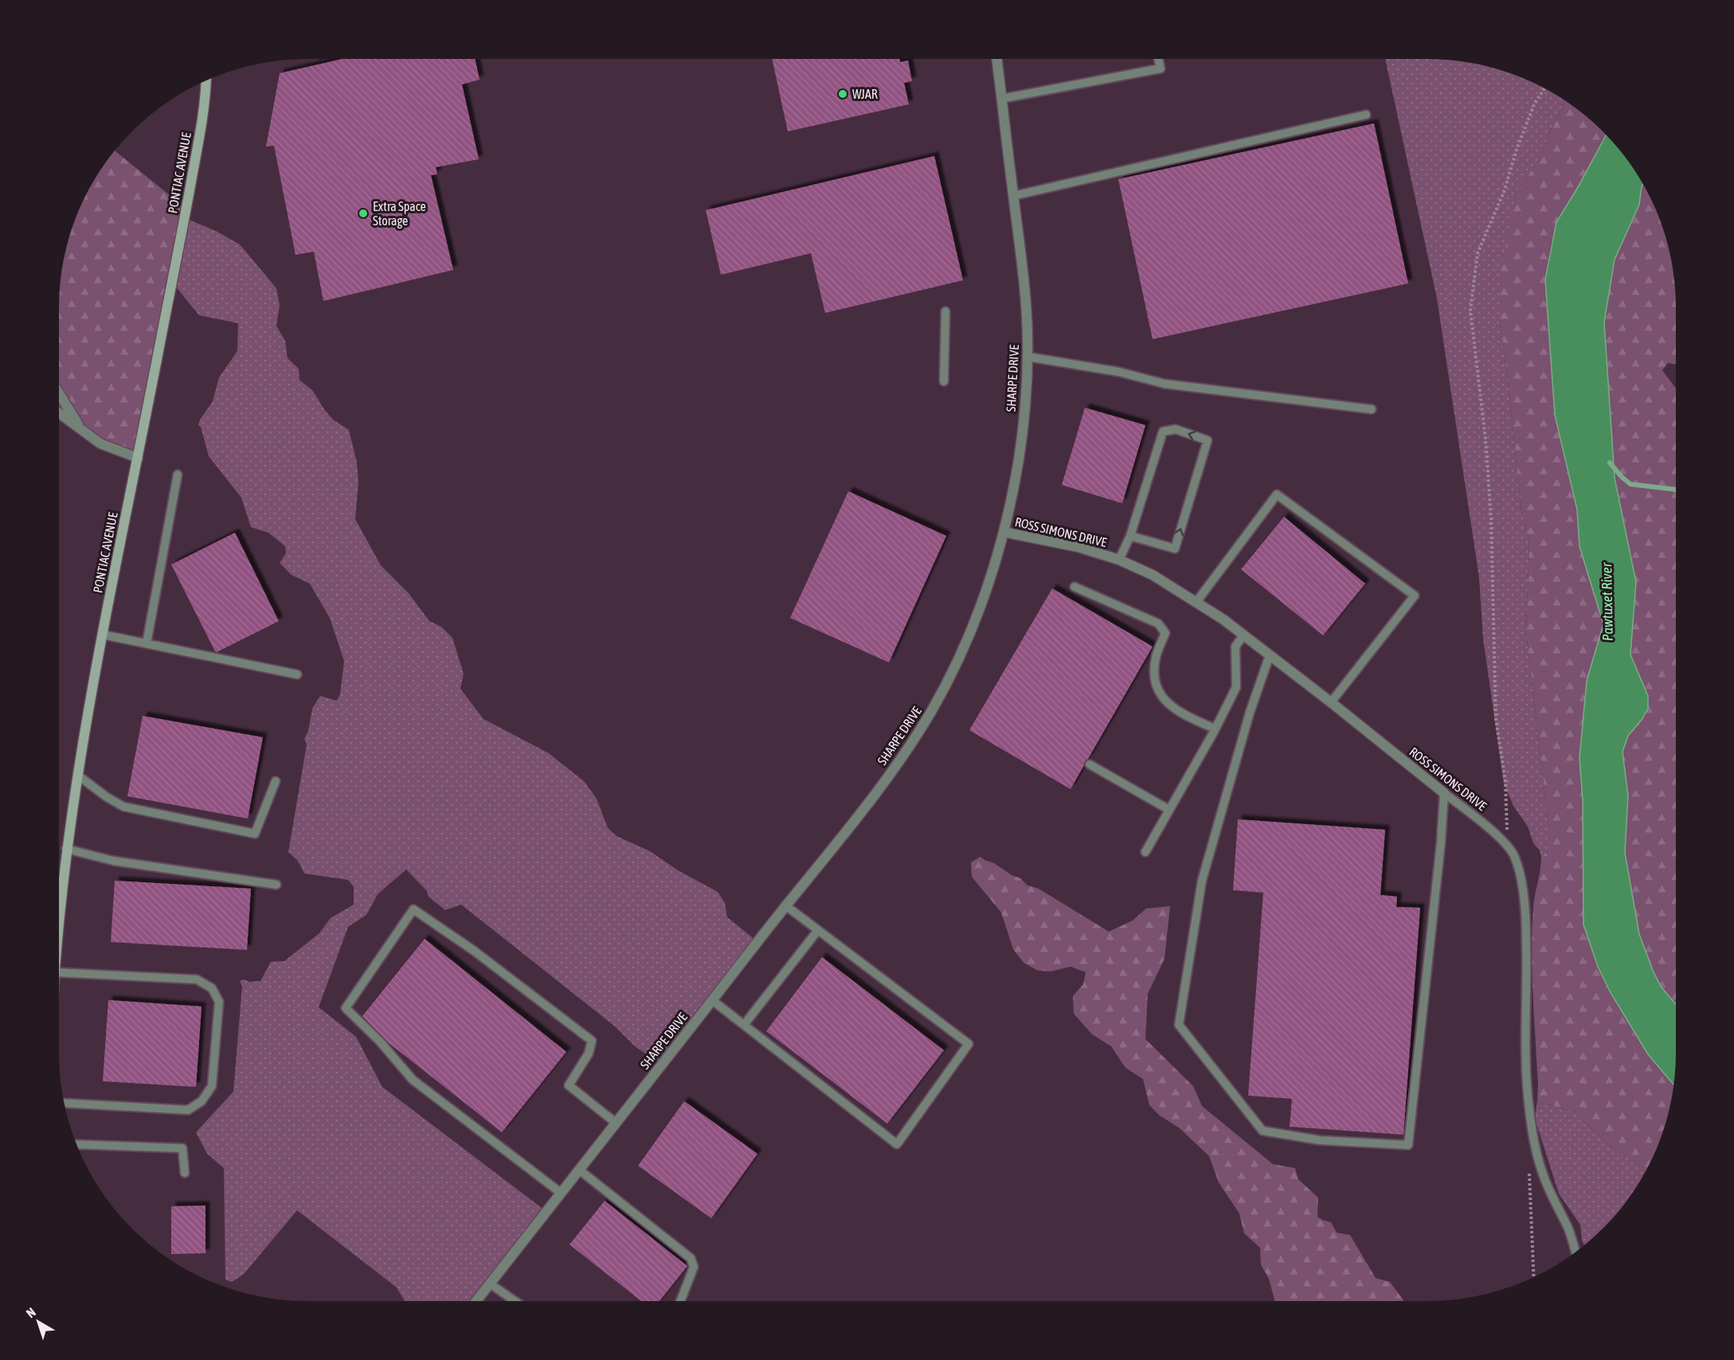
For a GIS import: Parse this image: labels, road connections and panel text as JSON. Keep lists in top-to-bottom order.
{
  "streets": {
    "main road": ["PONTIAC AVENUE"],
    "street": ["SHARPE DRIVE", "ROSS SIMONS DRIVE"]
  },
  "crossings": [
    ["SHARPE DRIVE", "ROSS SIMONS DRIVE"]
  ],
  "water": ["Pawtuxet River"],
  "places": ["WJAR", "Extra Space Storage"],
  "north": "top left"
}
